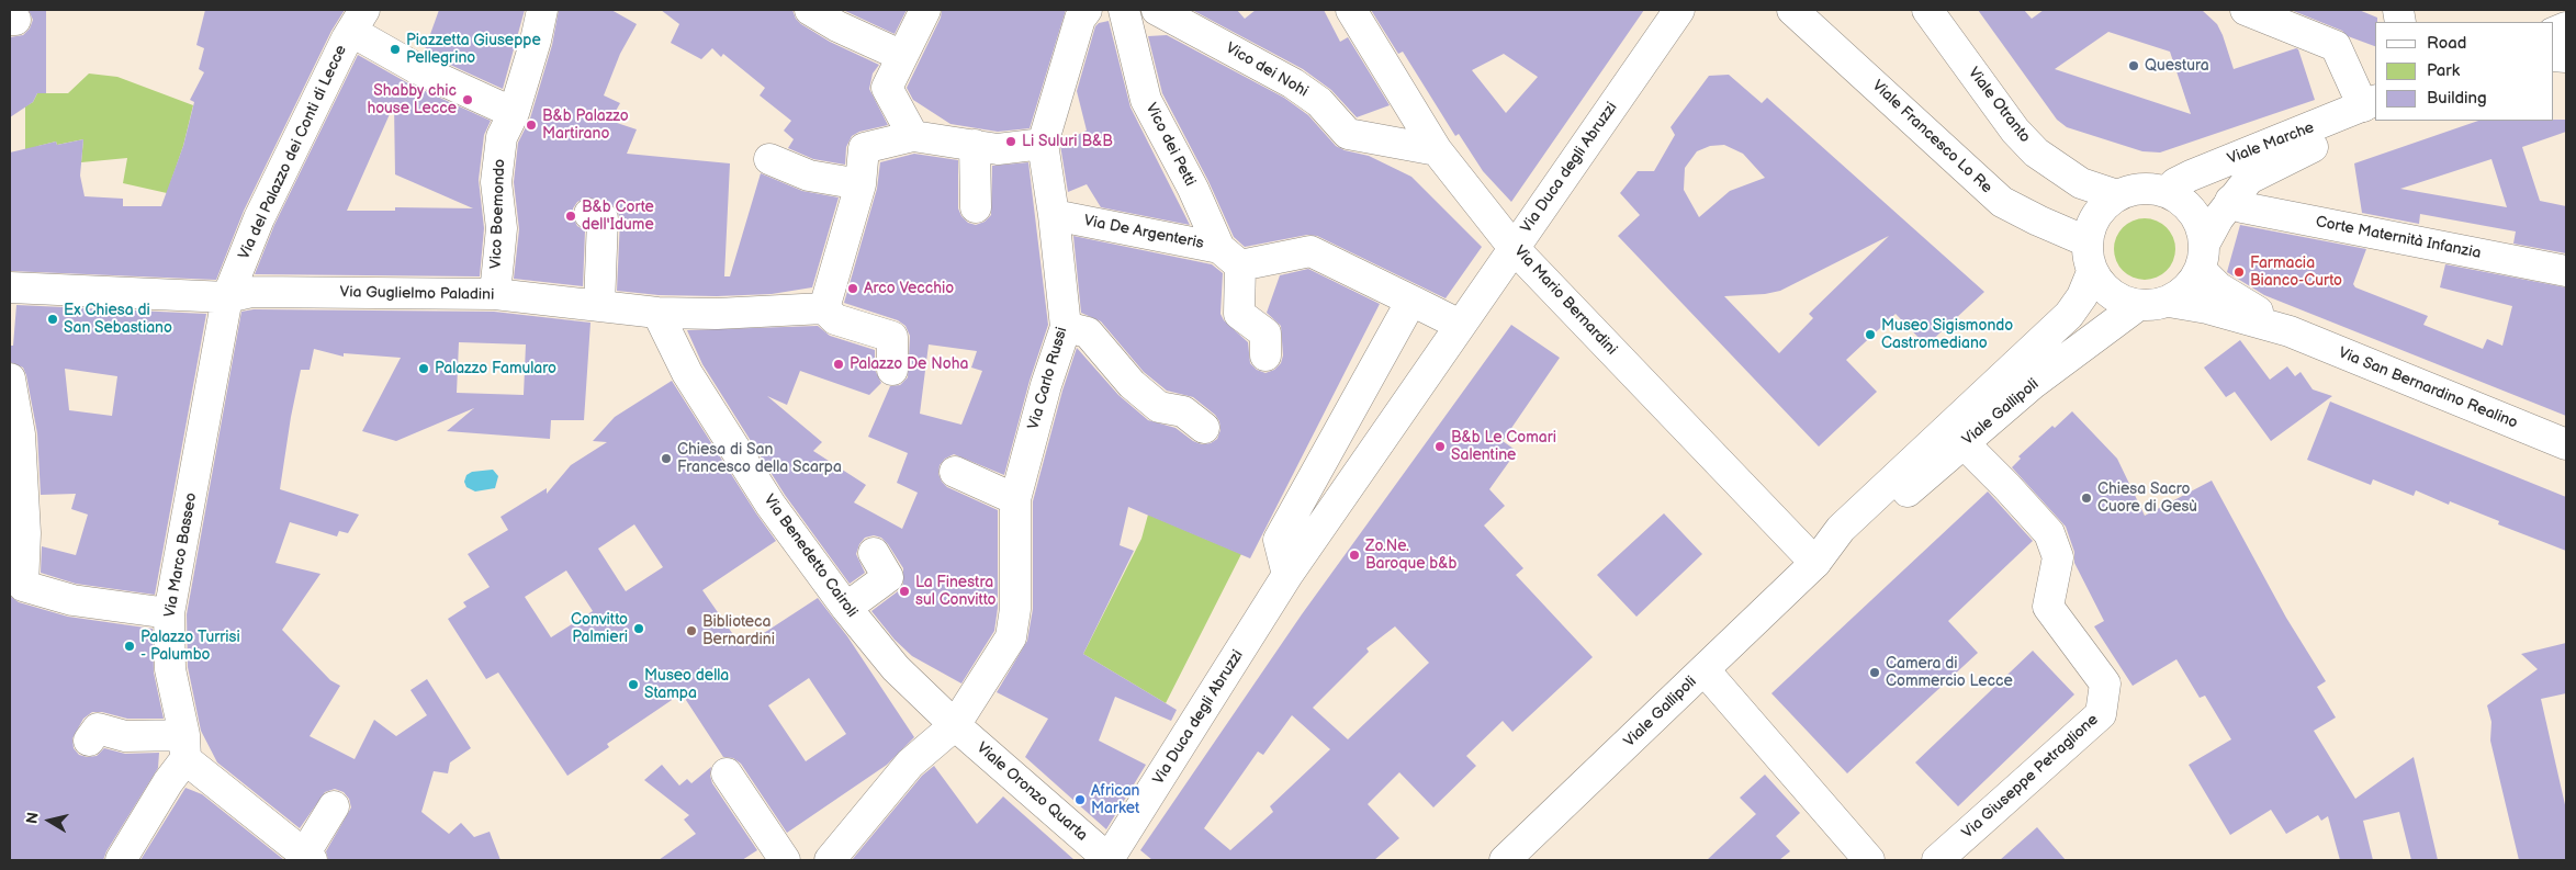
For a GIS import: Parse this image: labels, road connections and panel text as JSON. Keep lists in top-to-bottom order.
{
  "streets": {
    "street": [
      "Vico dei Nohi",
      "Viale Otranto",
      "Viale Francesco Lo Re",
      "Viale Marche",
      "Vico dei Petti",
      "Via del Palazzo dei Conti di Lecce",
      "Via Duca degli Abruzzi",
      "Vico Boemondo",
      "Via De Argenteris",
      "Corte Maternità Infanzia",
      "Via Guglielmo Paladini",
      "Via Mario Bernardini",
      "Via Carlo Russi",
      "Via San Bernardino Realino",
      "Viale Gallipoli",
      "Via Marco Basseo",
      "Via Benedetto Cairoli",
      "Via Giuseppe Petraglione",
      "Viale Oronzo Quarta"
    ]
  },
  "crossings": [
    ["Vico dei Nohi", "Via Mario Bernardini"],
    ["Viale Otranto", "Viale Francesco Lo Re"],
    ["Viale Otranto", "Viale Marche"],
    ["Viale Otranto", "Via San Bernardino Realino"],
    ["Viale Otranto", "Viale Gallipoli"],
    ["Viale Francesco Lo Re", "Viale Marche"],
    ["Viale Francesco Lo Re", "Via San Bernardino Realino"],
    ["Viale Francesco Lo Re", "Viale Gallipoli"],
    ["Viale Marche", "Corte Maternità Infanzia"],
    ["Viale Marche", "Via San Bernardino Realino"],
    ["Viale Marche", "Viale Gallipoli"],
    ["Vico dei Petti", "Via De Argenteris"],
    ["Via del Palazzo dei Conti di Lecce", "Via Guglielmo Paladini"],
    ["Via del Palazzo dei Conti di Lecce", "Via Marco Basseo"],
    ["Via Duca degli Abruzzi", "Via Mario Bernardini"],
    ["Via Duca degli Abruzzi", "Viale Oronzo Quarta"],
    ["Vico Boemondo", "Via Guglielmo Paladini"],
    ["Via De Argenteris", "Via Carlo Russi"],
    ["Via Guglielmo Paladini", "Via Marco Basseo"],
    ["Via Guglielmo Paladini", "Via Benedetto Cairoli"],
    ["Via Mario Bernardini", "Viale Gallipoli"],
    ["Via Carlo Russi", "Via Benedetto Cairoli"],
    ["Via Carlo Russi", "Viale Oronzo Quarta"],
    ["Via San Bernardino Realino", "Viale Gallipoli"],
    ["Viale Gallipoli", "Via Giuseppe Petraglione"],
    ["Via Benedetto Cairoli", "Viale Oronzo Quarta"]
  ],
  "places": [
    "Piazzetta Giuseppe Pellegrino",
    "Questura",
    "Shabby chic house Lecce",
    "B&b Palazzo Martirano",
    "Li Suluri B&B",
    "B&b Corte dell'Idume",
    "Farmacia Bianco-Curto",
    "Arco Vecchio",
    "Ex Chiesa di San Sebastiano",
    "Museo Sigismondo Castromediano",
    "Palazzo De Noha",
    "Palazzo Famularo",
    "B&b Le Comari Salentine",
    "Chiesa di San Francesco della Scarpa",
    "Chiesa Sacro Cuore di Gesù",
    "Zo.Ne. Baroque b&b",
    "La Finestra sul Convitto",
    "Convitto Palmieri",
    "Biblioteca Bernardini",
    "Palazzo Turrisi - Palumbo",
    "Camera di Commercio Lecce",
    "Museo della Stampa",
    "African Market"
  ],
  "legend": ["Road", "Park", "Building"],
  "north": "left"
}
